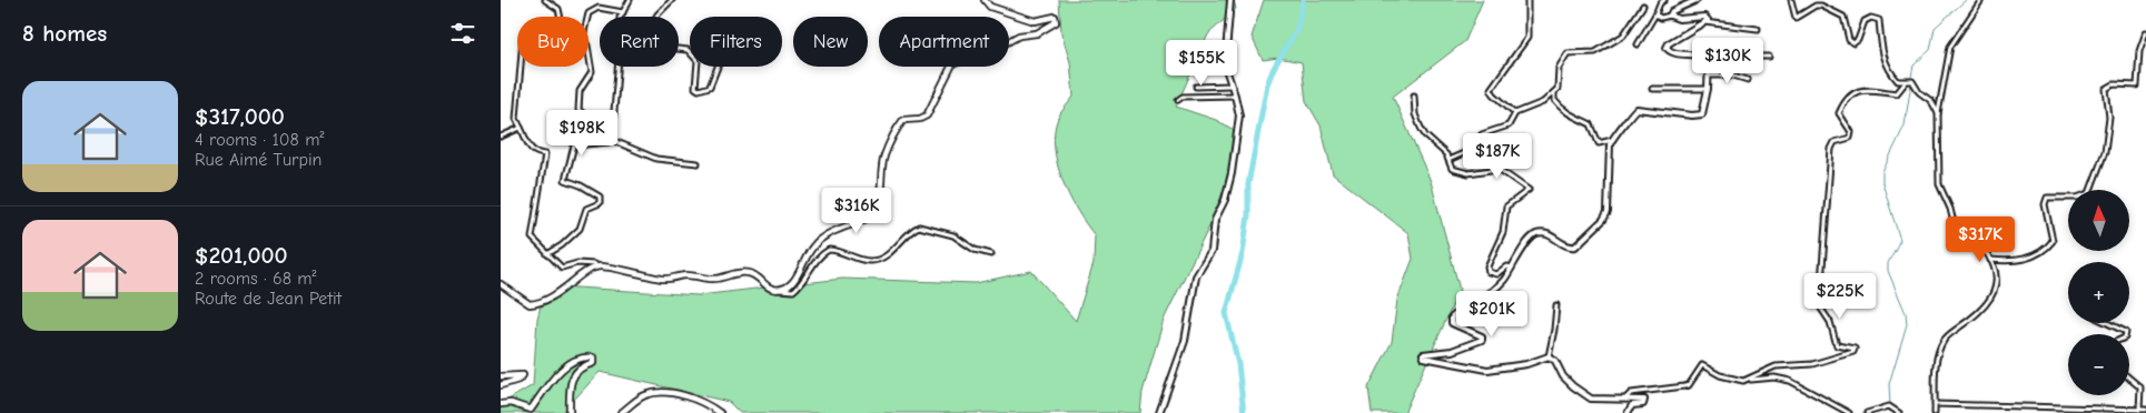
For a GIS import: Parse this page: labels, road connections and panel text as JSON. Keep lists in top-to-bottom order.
{
  "north": "top",
  "page": {
    "heading": "8 homes",
    "chip": [
      "Buy",
      "Rent",
      "Filters",
      "New",
      "Apartment"
    ],
    "price": [
      "$130K",
      "$155K",
      "$198K",
      "$187K",
      "$316K",
      "$317K",
      "$225K",
      "$201K"
    ],
    "list": [
      {
        "name": "$317,000",
        "note": "4 rooms · 108 m² · Rue Aimé Turpin"
      },
      {
        "name": "$201,000",
        "note": "2 rooms · 68 m² · Route de Jean Petit"
      }
    ],
    "map_buttons": ["+", "−"]
  }
}
